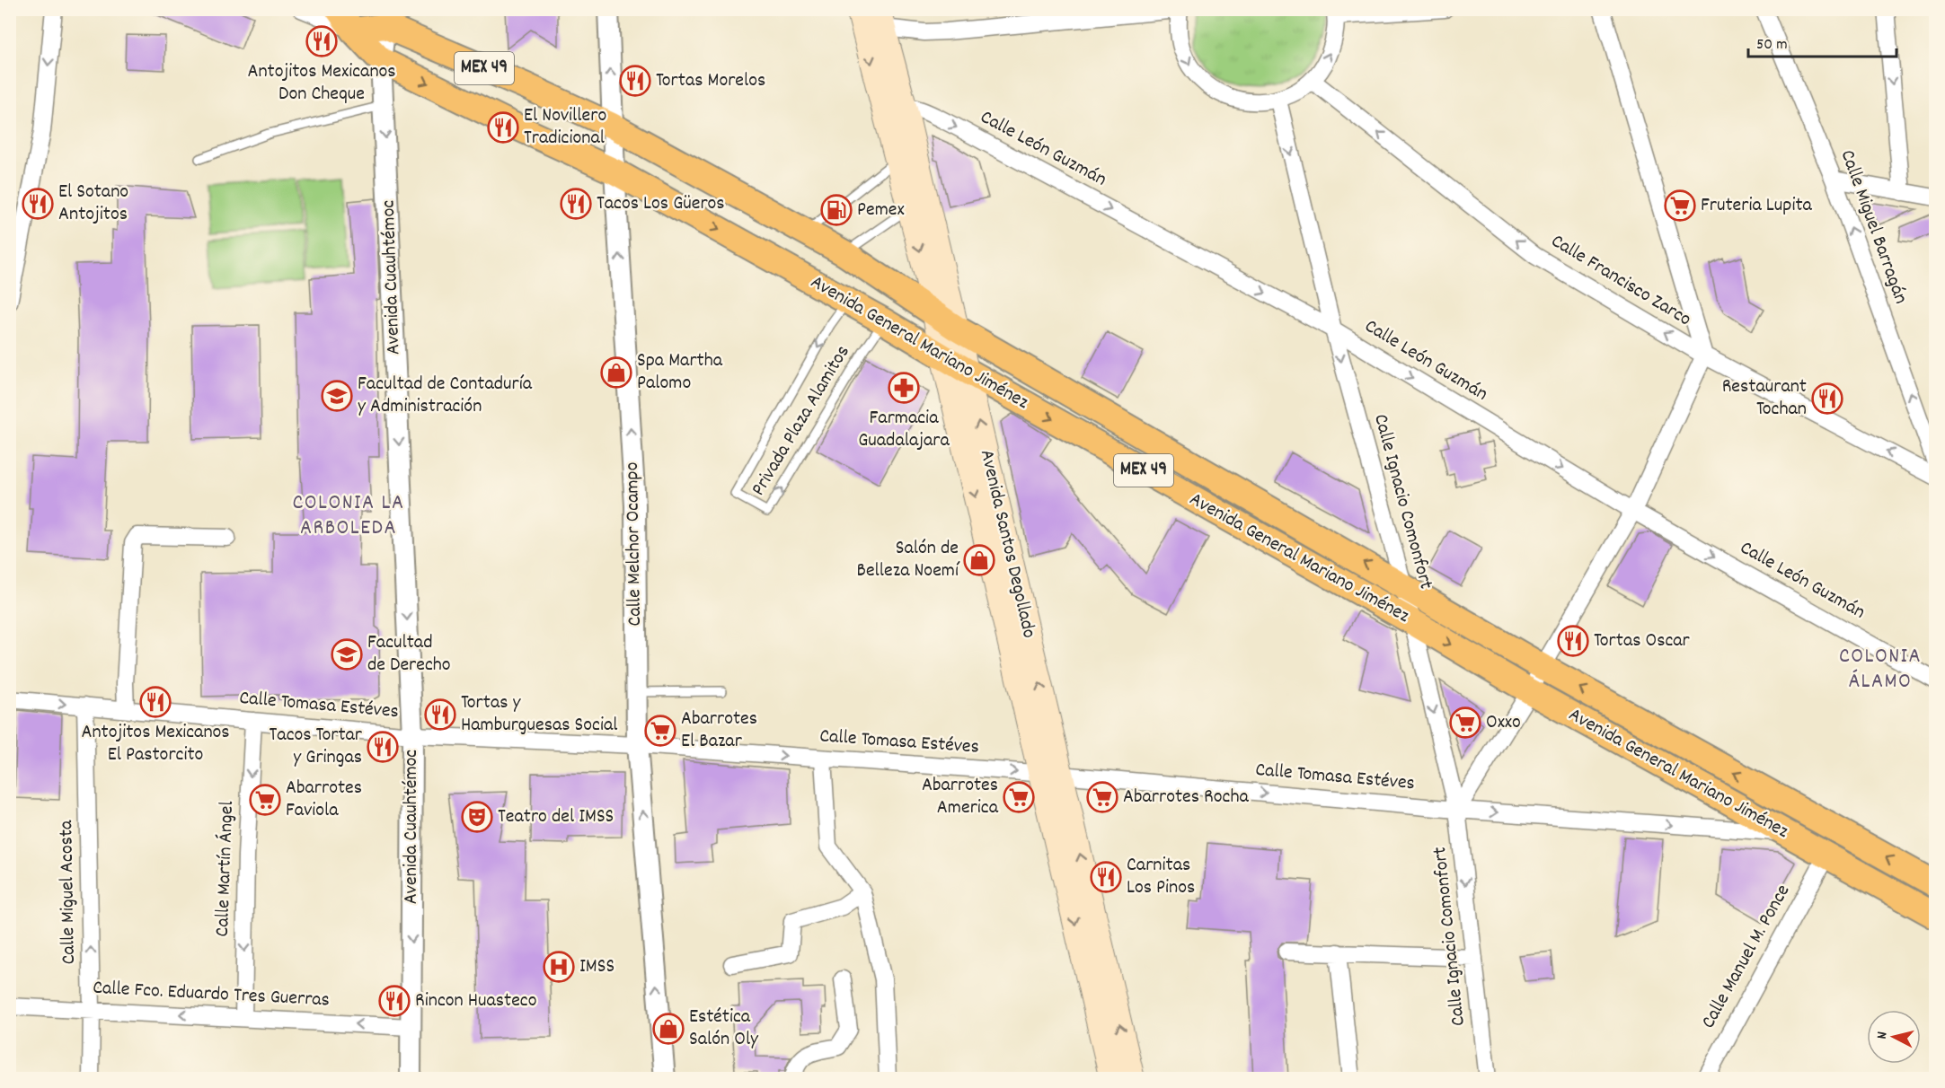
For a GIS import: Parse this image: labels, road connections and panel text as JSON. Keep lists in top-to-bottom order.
{
  "streets": {
    "main road": ["MEX 49", "Avenida General Mariano Jiménez", "Avenida Santos Degollado"],
    "street": [
      "Calle León Guzmán",
      "Calle Miguel Barragán",
      "Avenida Cuauhtémoc",
      "Calle Francisco Zarco",
      "Calle Ignacio Comonfort",
      "Calle Melchor Ocampo",
      "Calle Tomasa Estéves",
      "Calle Martín Ángel",
      "Calle Miguel Acosta",
      "Calle Manuel M. Ponce",
      "Calle Fco. Eduardo Tres Guerras"
    ],
    "lane": ["Privada Plaza Alamitos"]
  },
  "crossings": [
    ["Calle León Guzmán", "Calle Ignacio Comonfort"],
    ["Calle León Guzmán", "Avenida Santos Degollado"],
    ["Avenida Cuauhtémoc", "Avenida General Mariano Jiménez"],
    ["Avenida Cuauhtémoc", "Calle Tomasa Estéves"],
    ["Avenida Cuauhtémoc", "Calle Fco. Eduardo Tres Guerras"],
    ["Avenida General Mariano Jiménez", "Privada Plaza Alamitos"],
    ["Avenida General Mariano Jiménez", "Calle Ignacio Comonfort"],
    ["Avenida General Mariano Jiménez", "Calle Melchor Ocampo"],
    ["Avenida General Mariano Jiménez", "Avenida Santos Degollado"],
    ["Avenida General Mariano Jiménez", "Calle Tomasa Estéves"],
    ["Avenida General Mariano Jiménez", "Calle Manuel M. Ponce"],
    ["Calle Ignacio Comonfort", "Calle Tomasa Estéves"],
    ["Calle Melchor Ocampo", "Calle Tomasa Estéves"],
    ["Avenida Santos Degollado", "Calle Tomasa Estéves"],
    ["Calle Tomasa Estéves", "Calle Martín Ángel"],
    ["Calle Tomasa Estéves", "Calle Miguel Acosta"],
    ["Calle Martín Ángel", "Calle Fco. Eduardo Tres Guerras"],
    ["Calle Miguel Acosta", "Calle Fco. Eduardo Tres Guerras"]
  ],
  "one_way": [
    "Calle León Guzmán",
    "Calle Miguel Barragán",
    "Avenida Cuauhtémoc",
    "Calle Francisco Zarco",
    "Calle Ignacio Comonfort",
    "Calle Melchor Ocampo",
    "Calle Tomasa Estéves",
    "Calle Martín Ángel",
    "Calle Miguel Acosta",
    "Calle Fco. Eduardo Tres Guerras"
  ],
  "districts": ["COLONIA LA ARBOLEDA", "COLONIA ÁLAMO"],
  "places": {
    "restaurant": [
      "Antojitos Mexicanos Don Cheque",
      "Tortas Morelos",
      "El Novillero Tradicional",
      "El Sotano Antojitos",
      "Tacos Los Güeros",
      "Restaurant Tochan",
      "Tortas Oscar",
      "Antojitos Mexicanos El Pastorcito",
      "Tortas y Hamburguesas Social",
      "Tacos Tortar y Gringas",
      "Carnitas Los Pinos",
      "Rincon Huasteco"
    ],
    "supermarket": [
      "Fruteria Lupita",
      "Oxxo",
      "Abarrotes El Bazar",
      "Abarrotes America",
      "Abarrotes Rocha",
      "Abarrotes Faviola"
    ],
    "fuel station": ["Pemex"],
    "shop": ["Spa Martha Palomo", "Salón de Belleza Noemí", "Estética Salón Oly"],
    "pharmacy": ["Farmacia Guadalajara"],
    "school or university": ["Facultad de Contaduría y Administración", "Facultad de Derecho"],
    "theatre": ["Teatro del IMSS"],
    "hospital": ["IMSS"]
  },
  "scale_bar": "50 m",
  "north": "left"
}
